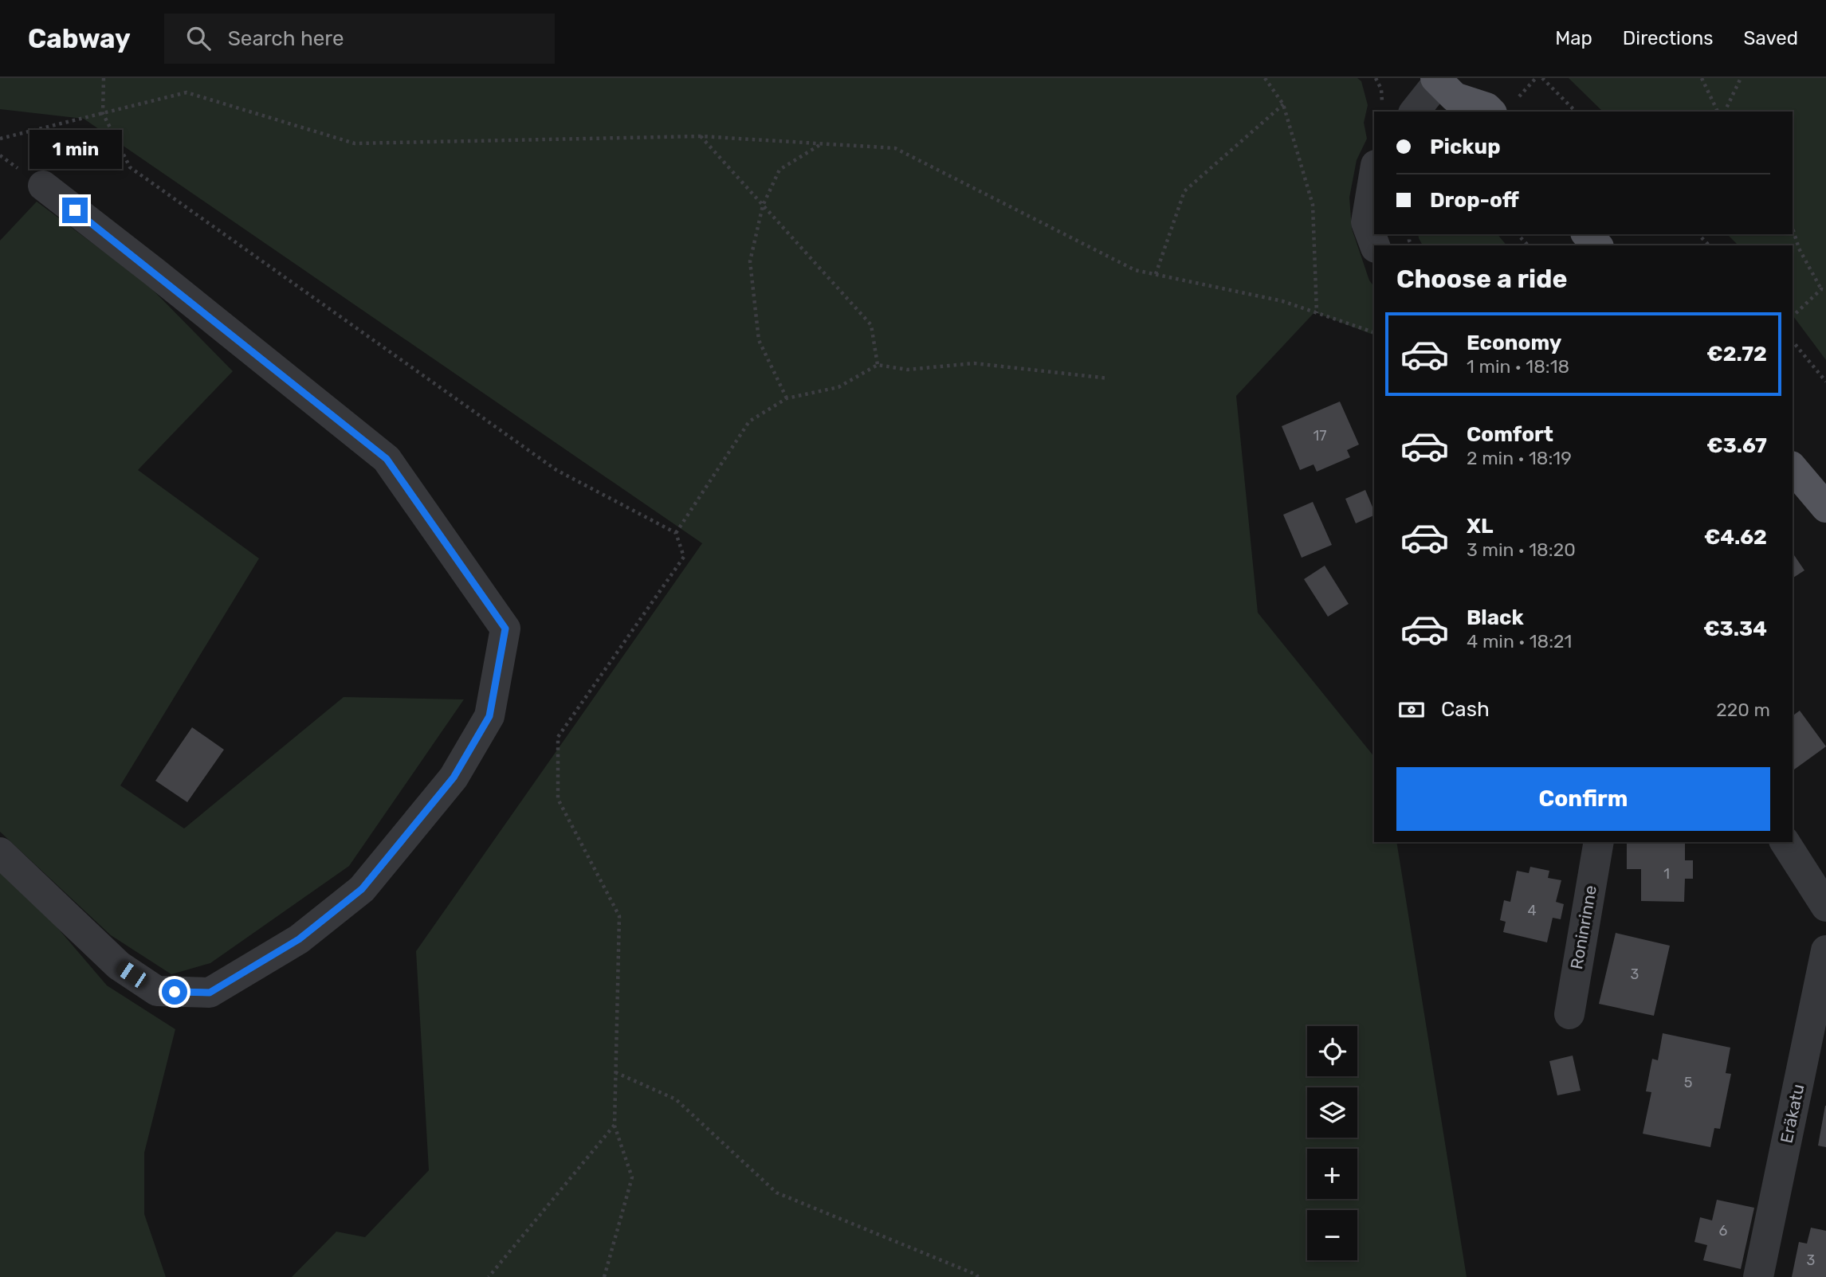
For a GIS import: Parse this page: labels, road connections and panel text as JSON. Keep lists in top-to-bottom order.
{
  "streets": {
    "street": ["Roninrinne", "Eräkatu"]
  },
  "house_numbers": [
    "17",
    "1",
    "4",
    "3",
    "5",
    "6",
    "3"
  ],
  "page": {
    "header": "Cabway",
    "search": "Search here",
    "nav": ["Map", "Directions", "Saved"],
    "banner": ["Pickup", "Drop-off"],
    "bubble": "1 min",
    "heading": "Choose a ride",
    "list": [
      {
        "name": "Economy",
        "note": "1 min · 18:18",
        "value": "€2.72"
      },
      {
        "name": "Comfort",
        "note": "2 min · 18:19",
        "value": "€3.67"
      },
      {
        "name": "XL",
        "note": "3 min · 18:20",
        "value": "€4.62"
      },
      {
        "name": "Black",
        "note": "4 min · 18:21",
        "value": "€3.34"
      }
    ],
    "pay": ["Cash", "220 m"],
    "buttons": "Confirm",
    "map_buttons": ["+", "−"]
  }
}
